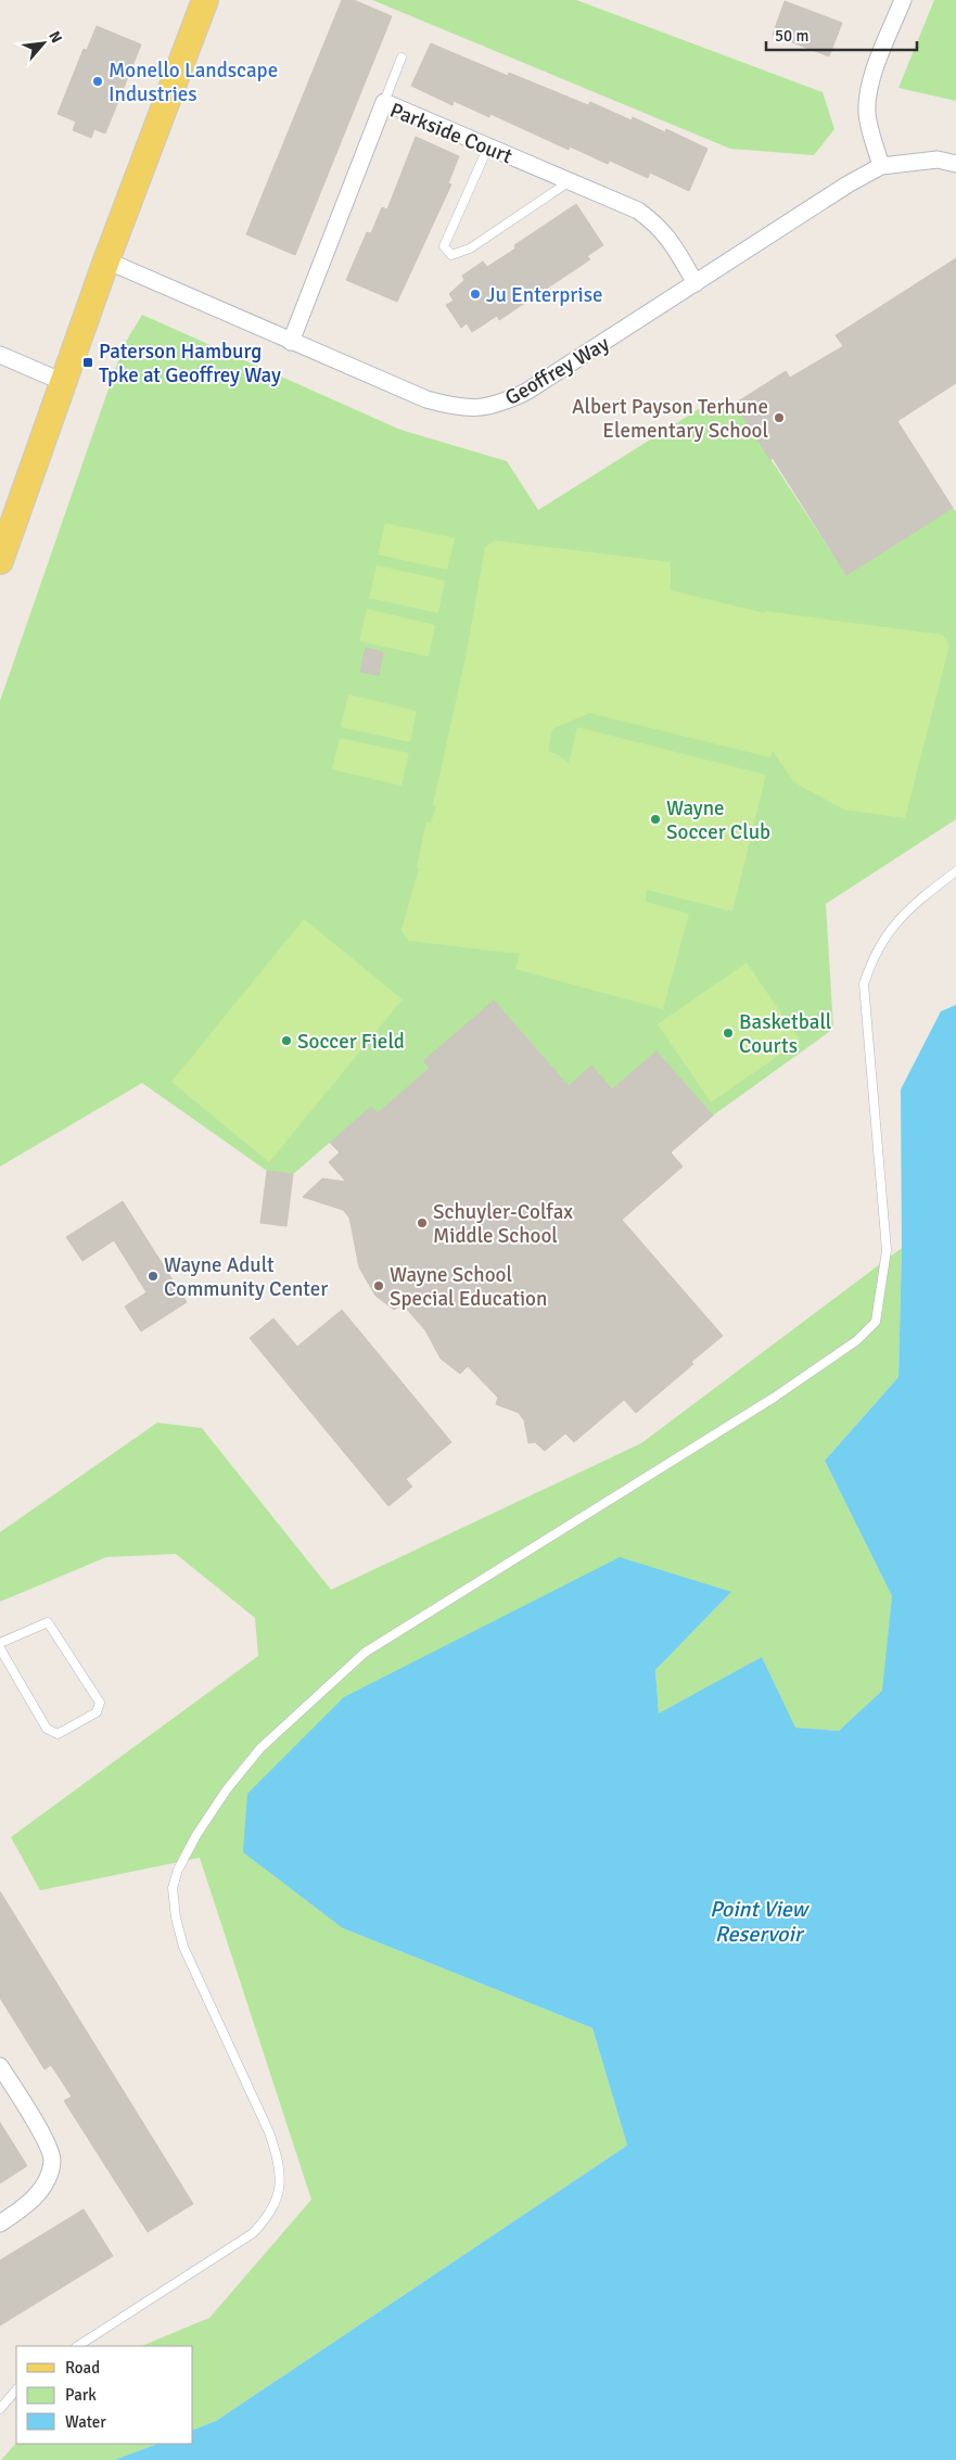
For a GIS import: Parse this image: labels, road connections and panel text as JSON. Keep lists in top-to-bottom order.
{
  "streets": {
    "street": ["Parkside Court", "Geoffrey Way"]
  },
  "crossings": [
    ["Parkside Court", "Geoffrey Way"]
  ],
  "water": ["Point View Reservoir"],
  "places": {
    "other": [
      "Monello Landscape Industries",
      "Ju Enterprise",
      "Albert Payson Terhune Elementary School",
      "Wayne Soccer Club",
      "Basketball Courts",
      "Soccer Field",
      "Schuyler-Colfax Middle School",
      "Wayne Adult Community Center",
      "Wayne School Special Education"
    ],
    "transit": ["Paterson Hamburg Tpke at Geoffrey Way"]
  },
  "legend": ["Road", "Park", "Water"],
  "scale_bar": "50 m",
  "north": "top right"
}
